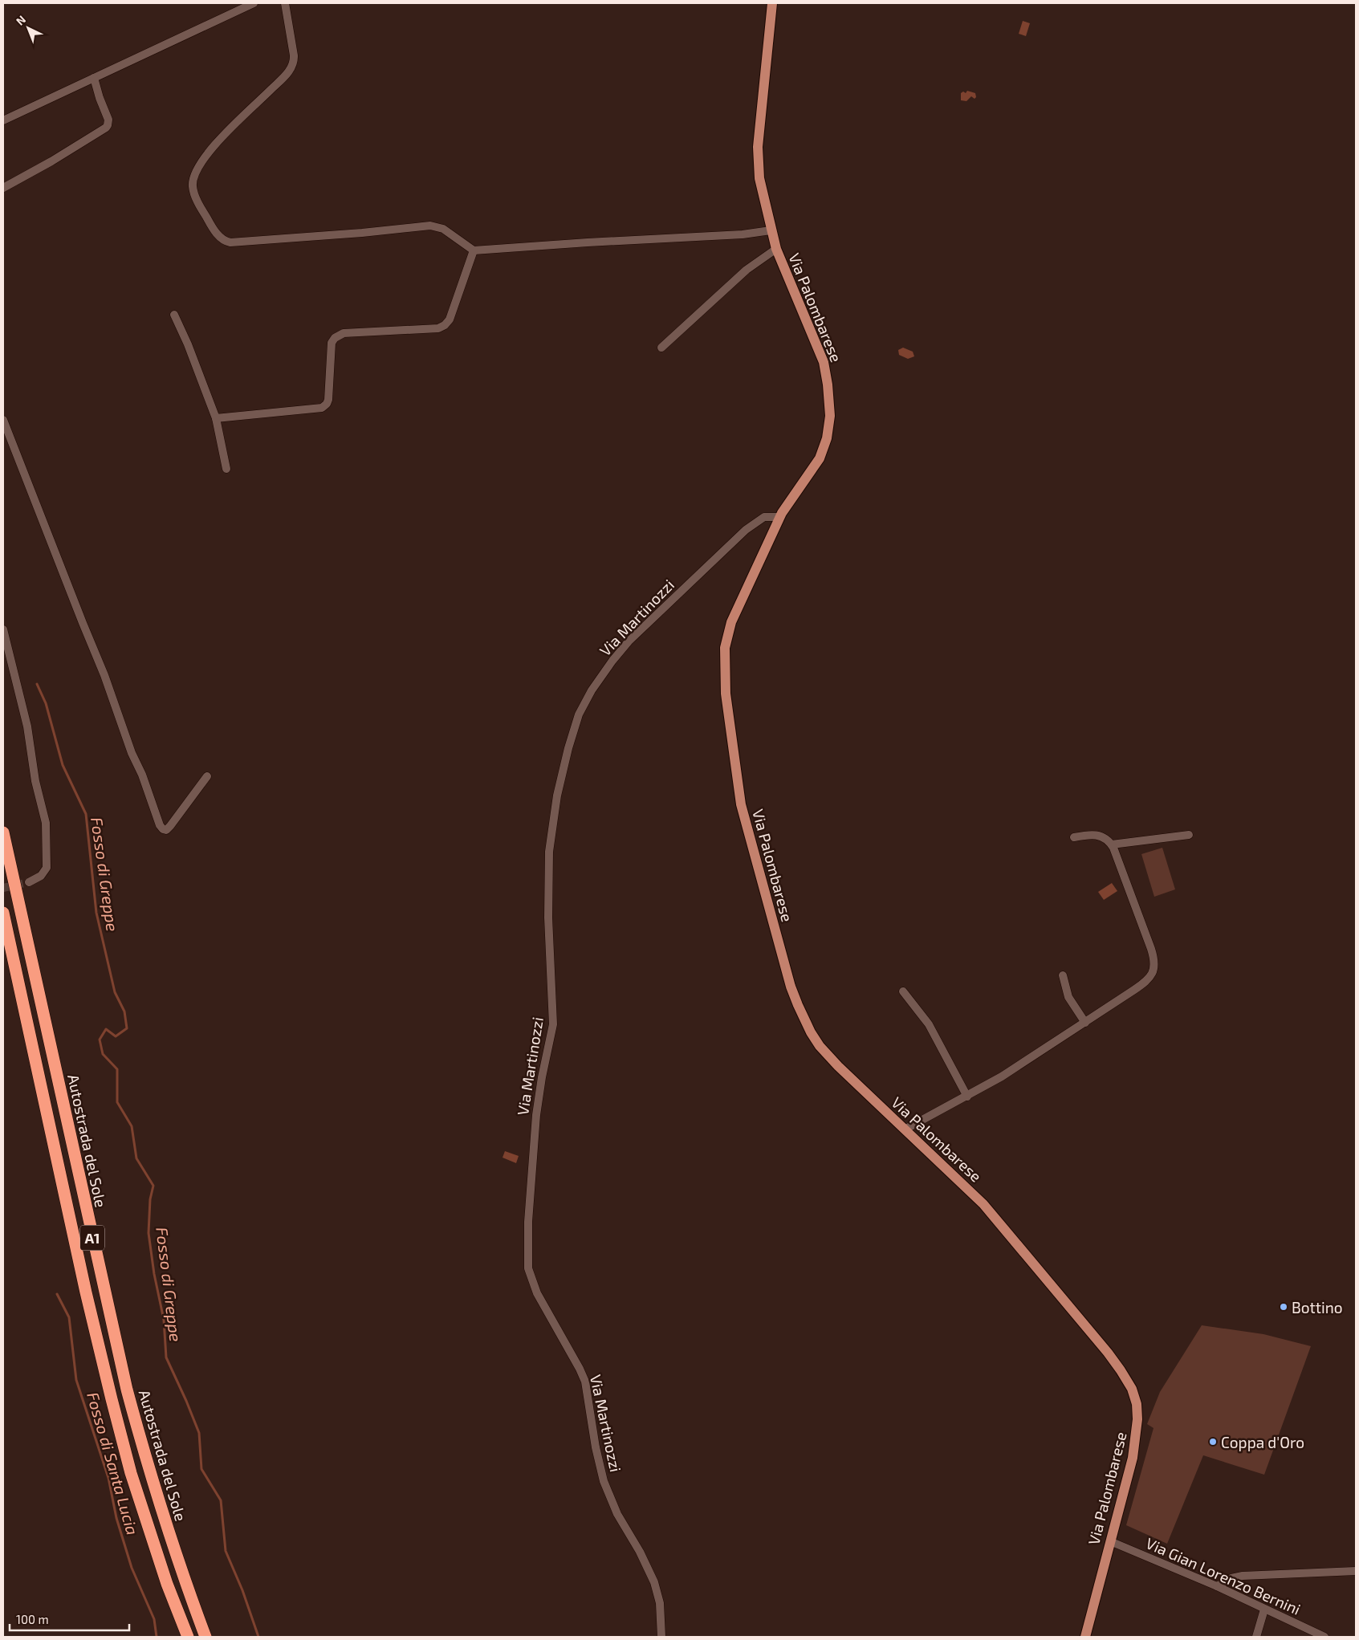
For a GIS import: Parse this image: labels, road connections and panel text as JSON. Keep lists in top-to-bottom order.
{
  "streets": {
    "highway": ["Autostrada del Sole", "A1"],
    "main road": ["Via Palombarese"],
    "street": ["Via Martinozzi", "Via Gian Lorenzo Bernini"]
  },
  "crossings": [
    ["Via Palombarese", "Via Martinozzi"],
    ["Via Palombarese", "Via Gian Lorenzo Bernini"]
  ],
  "water": ["Fosso di Greppe", "Fosso di Santa Lucia"],
  "places": ["Bottino", "Coppa d'Oro"],
  "scale_bar": "100 m",
  "north": "top left"
}
